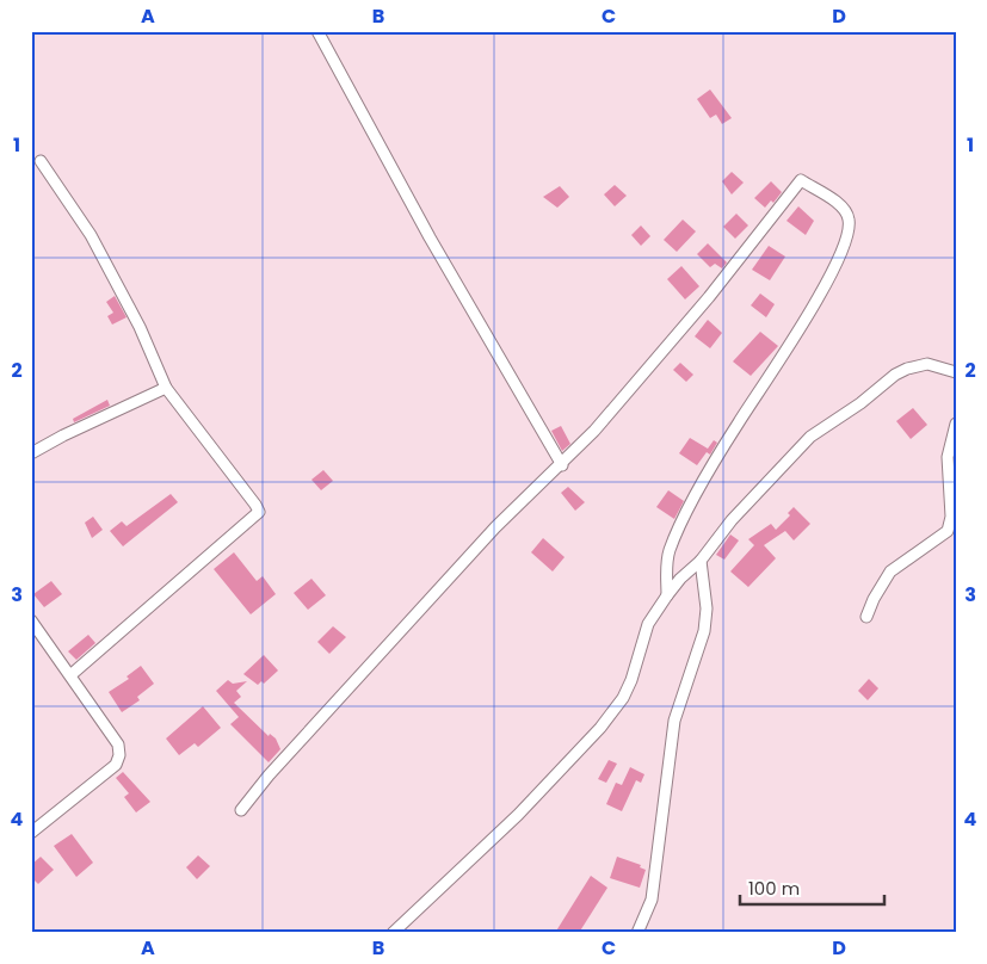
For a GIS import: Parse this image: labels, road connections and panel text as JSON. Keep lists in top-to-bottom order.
{
  "scale_bar": "100 m",
  "grid": {
    "columns": [
      "A",
      "B",
      "C",
      "D"
    ],
    "rows": [
      "1",
      "2",
      "3",
      "4"
    ]
  }
}
